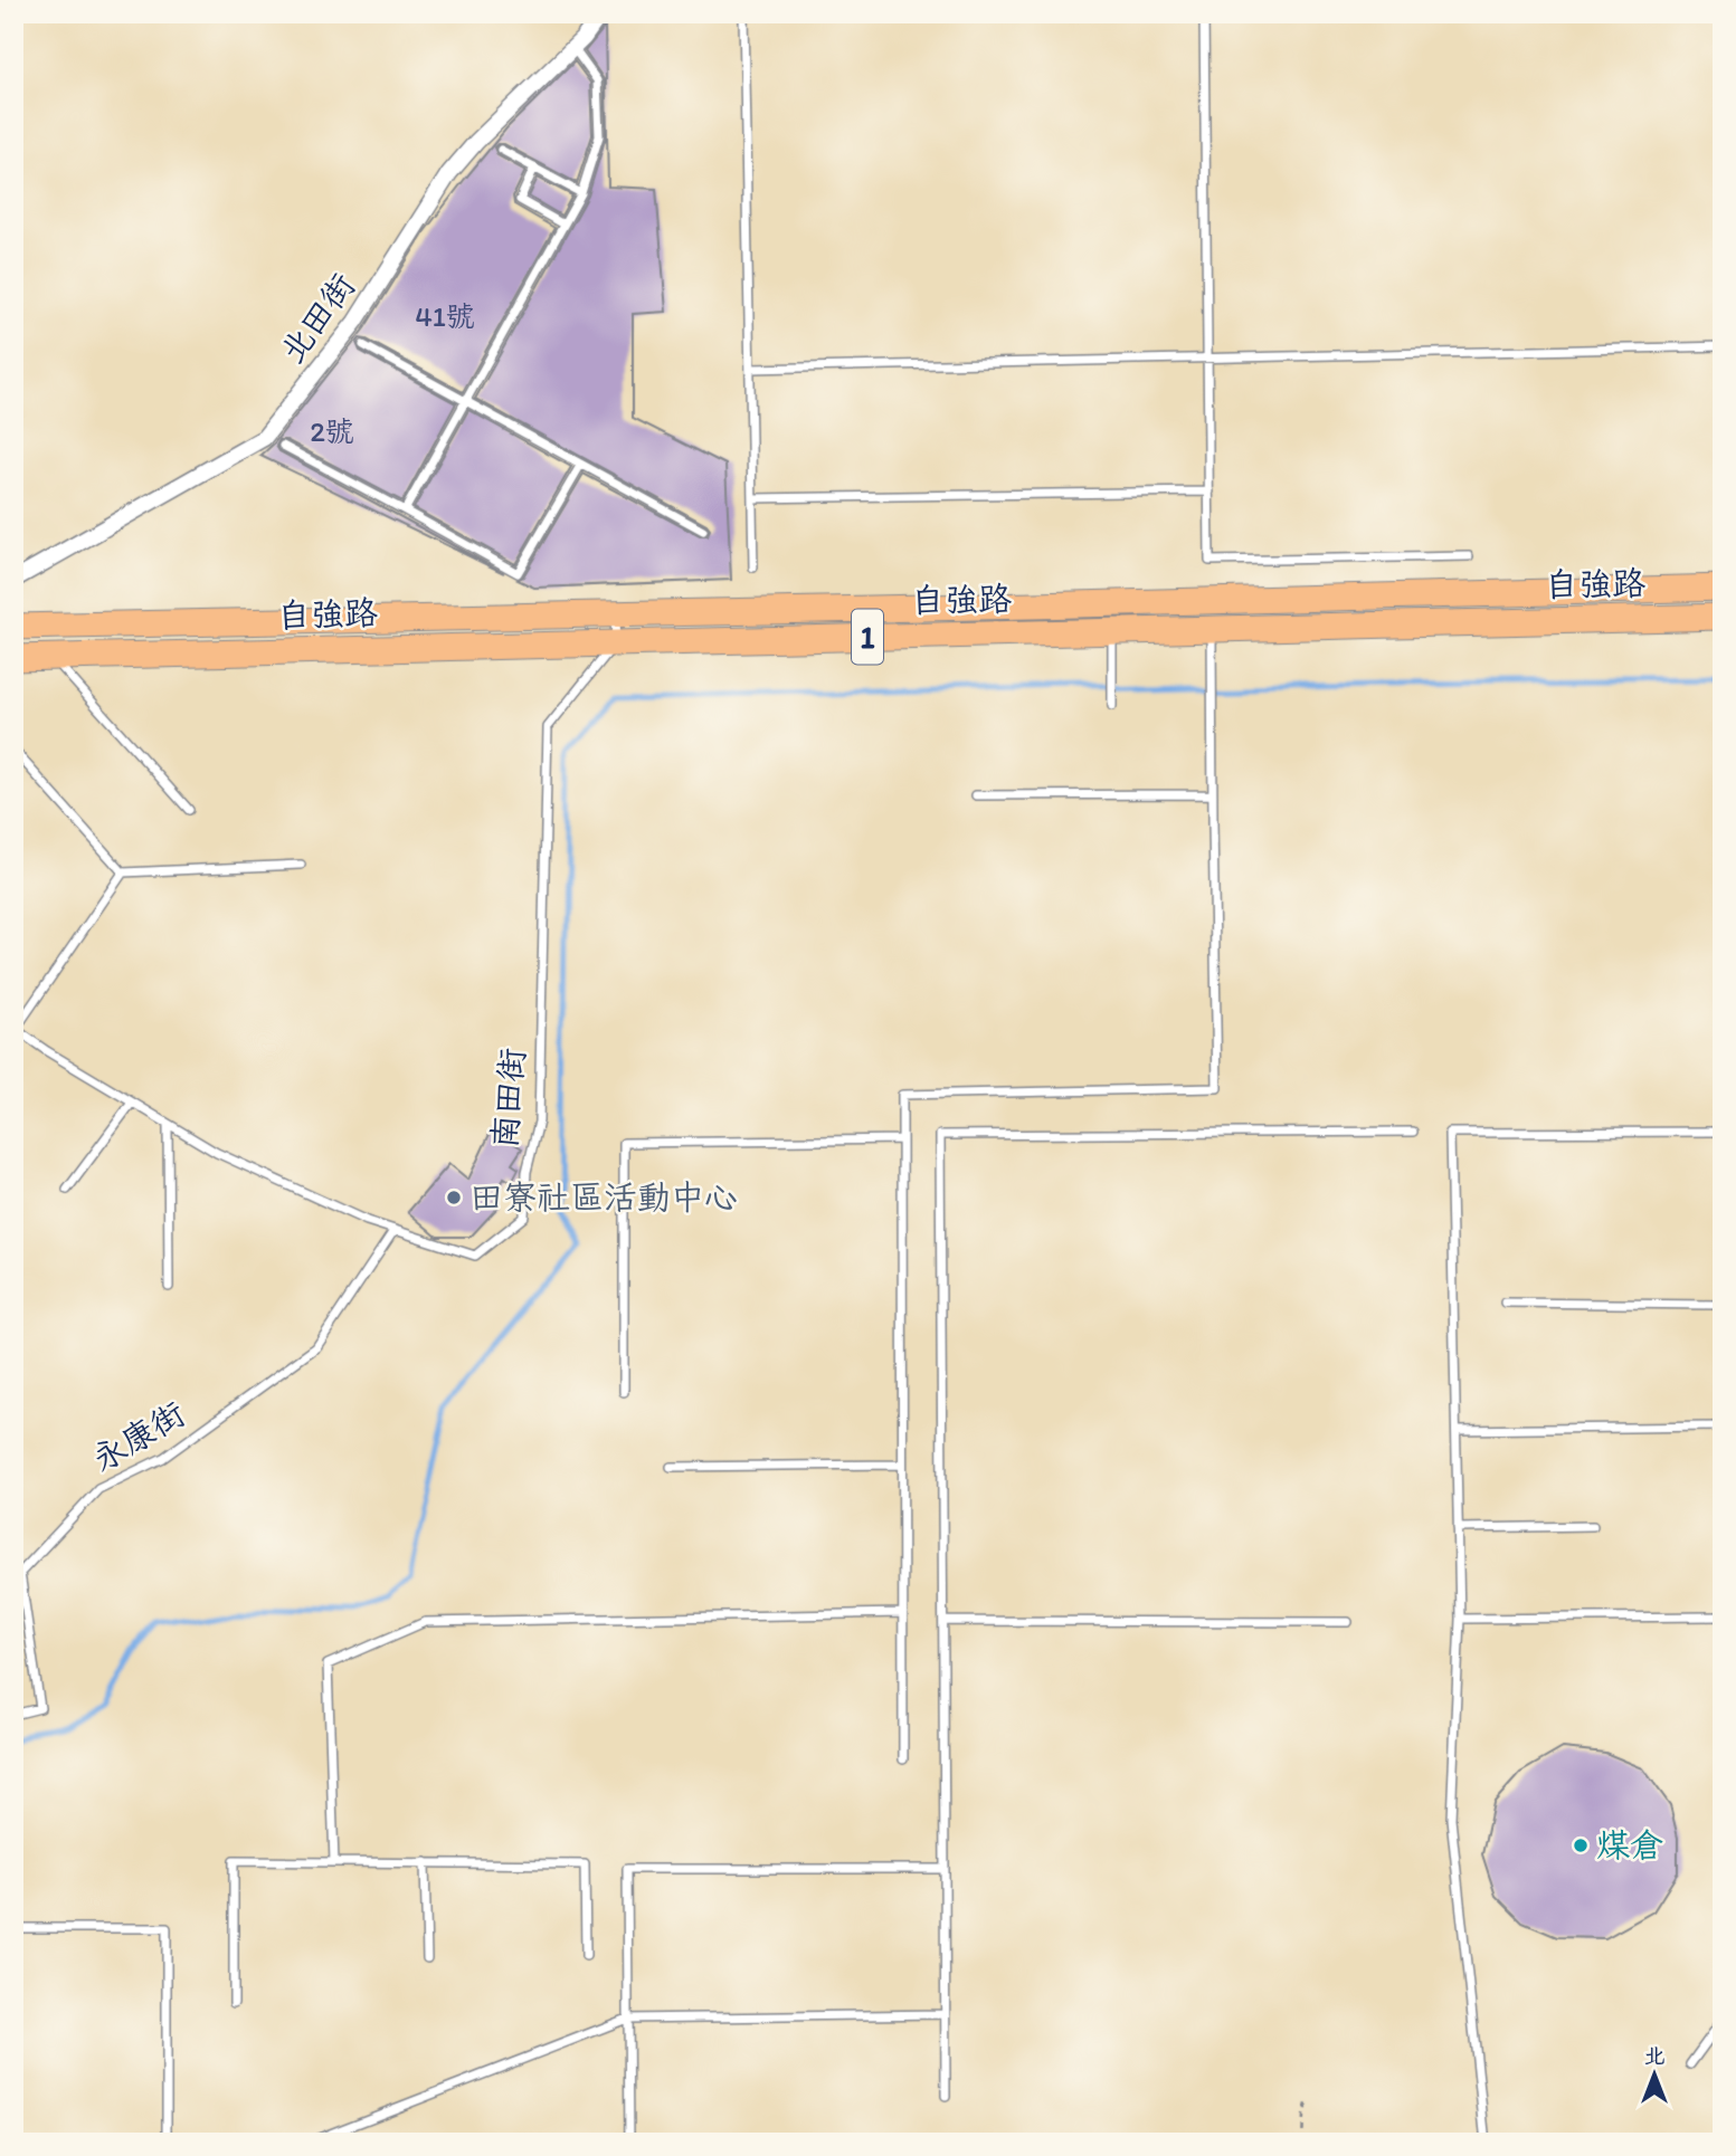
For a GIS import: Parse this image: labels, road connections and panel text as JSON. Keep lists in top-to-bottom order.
{
  "streets": {
    "main road": ["自強路", "1"],
    "street": ["北田街"],
    "lane": ["南田街", "永康街"]
  },
  "crossings": [
    ["自強路", "南田街"],
    ["南田街", "永康街"]
  ],
  "places": ["田寮社區活動中心", "煤倉"],
  "house_numbers": ["41號", "2號"],
  "north": "top"
}
